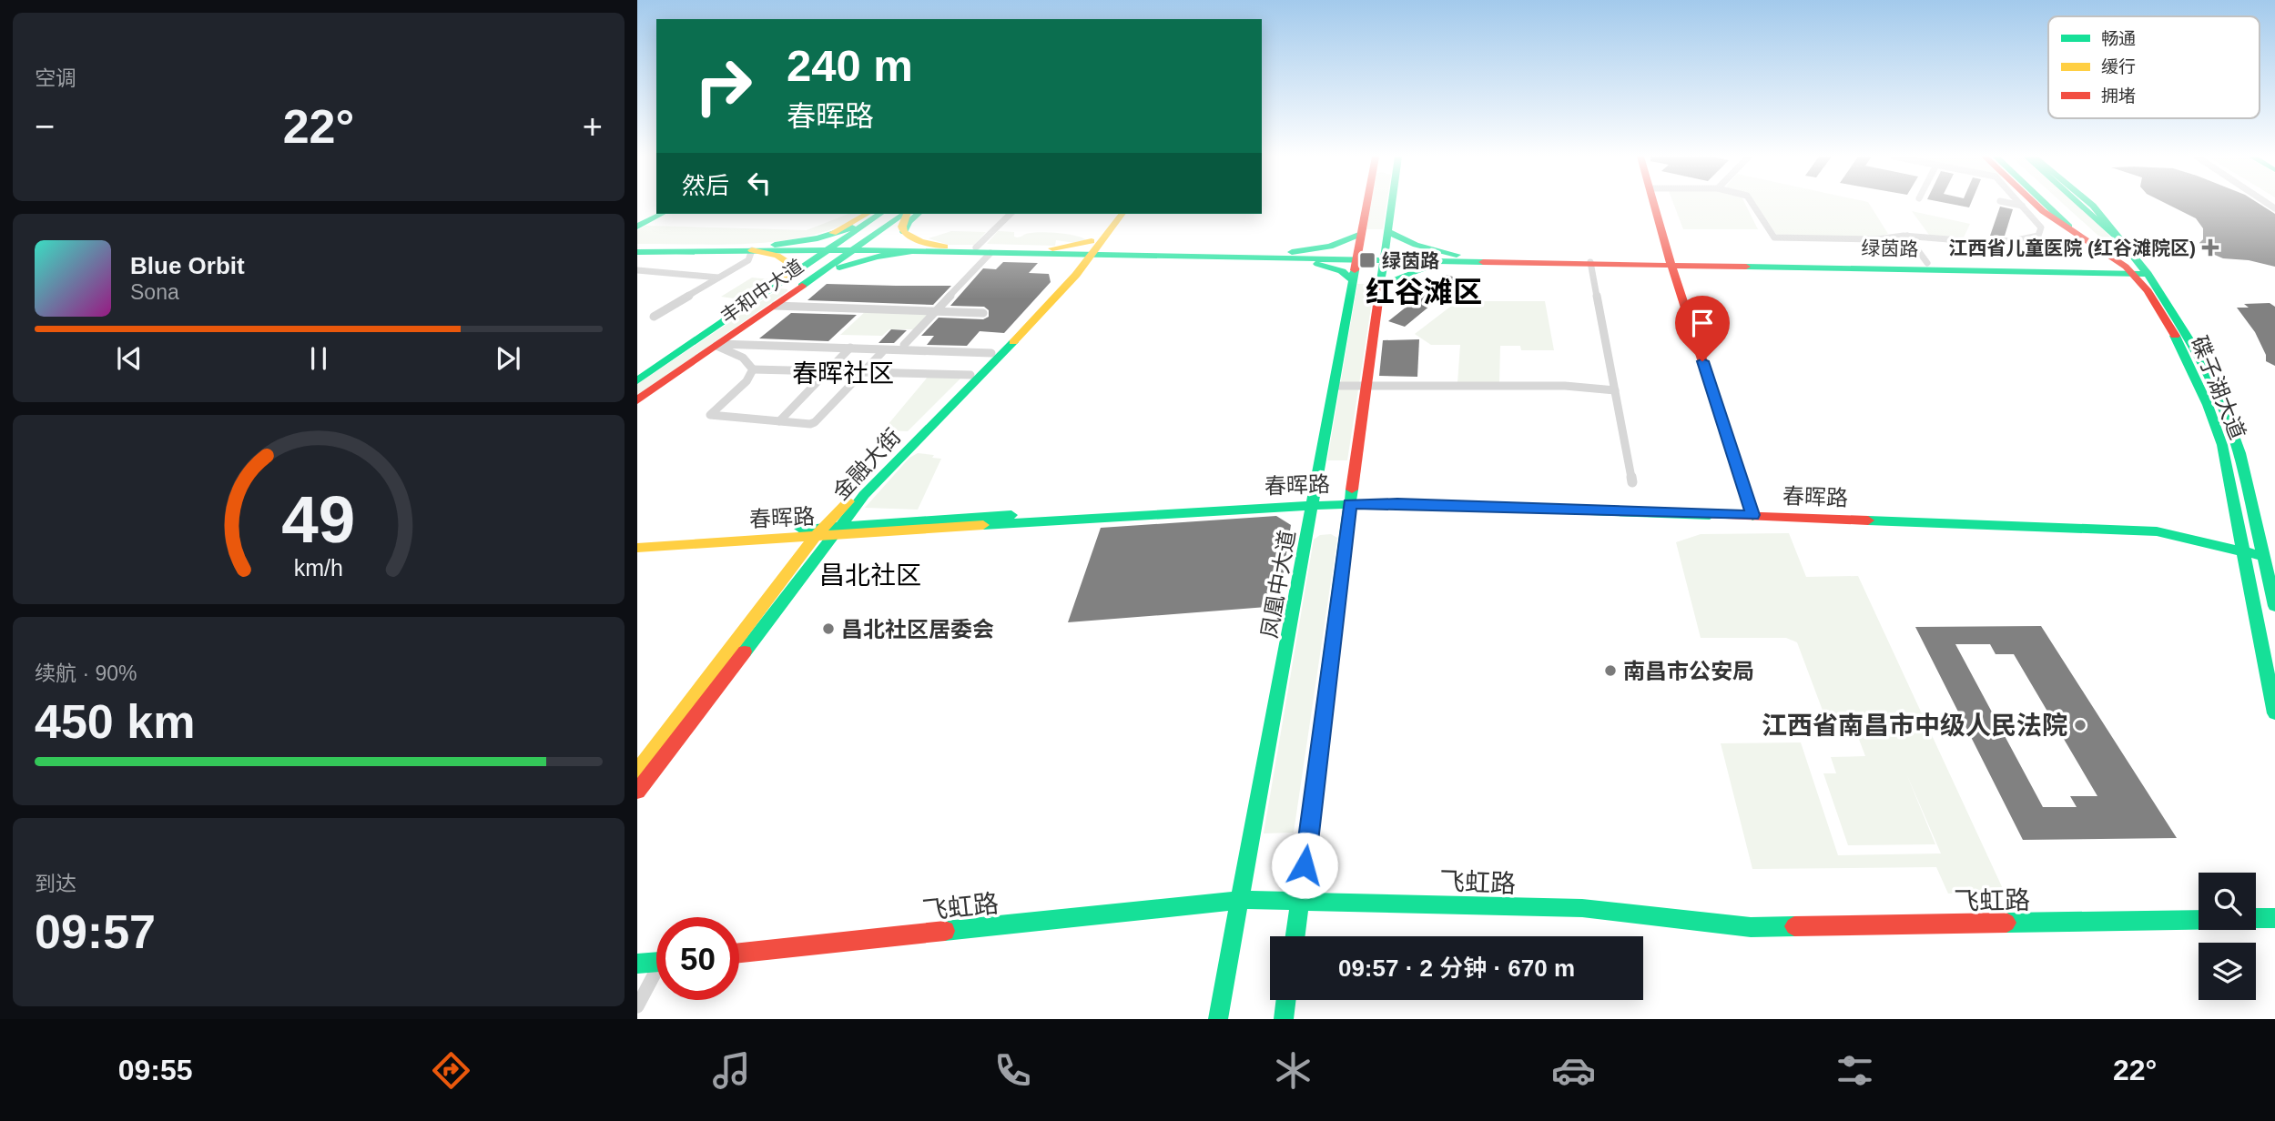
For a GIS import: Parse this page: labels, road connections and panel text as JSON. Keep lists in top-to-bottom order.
{
  "streets": {
    "main road": [
      "绿茵路",
      "丰和中大道",
      "碟子湖大道",
      "金融大街",
      "春晖路",
      "凤凰中大道",
      "飞虹路"
    ]
  },
  "crossings": [
    ["绿茵路", "丰和中大道"],
    ["绿茵路", "碟子湖大道"],
    ["绿茵路", "金融大街"],
    ["绿茵路", "凤凰中大道"],
    ["碟子湖大道", "春晖路"],
    ["金融大街", "春晖路"],
    ["春晖路", "凤凰中大道"],
    ["凤凰中大道", "飞虹路"]
  ],
  "districts": ["红谷滩区", "春晖社区", "昌北社区"],
  "places": {
    "health": ["江西省儿童医院 (红谷滩院区)"],
    "transit": ["绿茵路"],
    "other": ["昌北社区居委会", "南昌市公安局", "江西省南昌市中级人民法院"]
  },
  "legend": ["畅通", "缓行", "拥堵"],
  "page": {
    "tile": [
      "空调",
      ["续航 · 90%", "450 km"],
      ["到达", "09:57"]
    ],
    "turn": ["240 m", "春晖路"],
    "heat": ["−", "22°", "+"],
    "then": "然后",
    "song": ["Blue Orbit", "Sona"],
    "limit": "50",
    "trip": "09:57 · 2 分钟 · 670 m",
    "tabs": ["09:55", "22°"],
    "gauge": ["49", "km/h"]
  }
}
